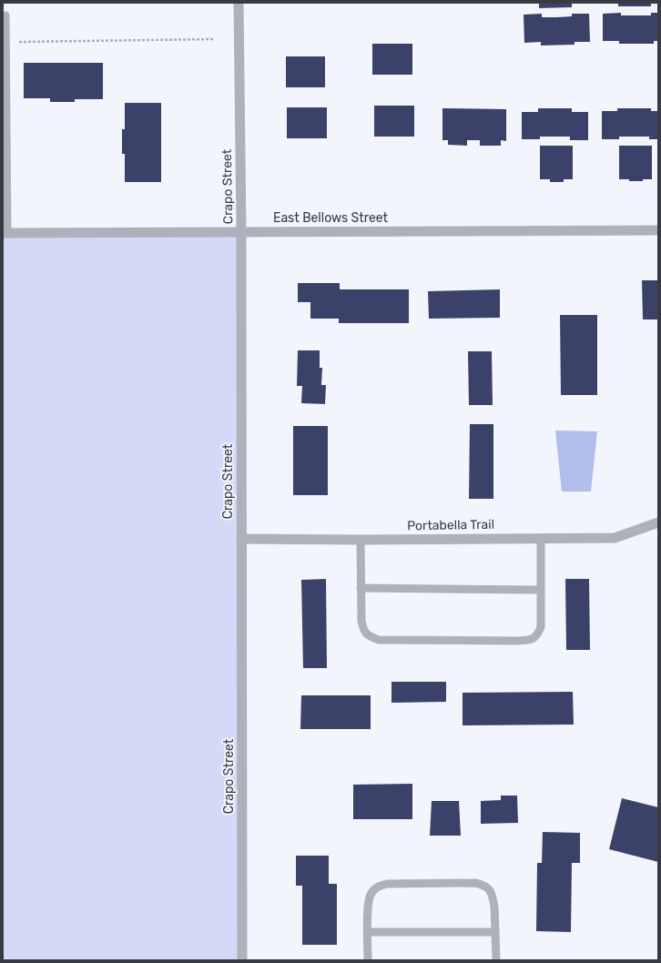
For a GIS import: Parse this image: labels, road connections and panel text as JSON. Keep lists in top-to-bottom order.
{
  "streets": {
    "street": ["Crapo Street", "East Bellows Street", "Portabella Trail"]
  },
  "crossings": [
    ["Crapo Street", "East Bellows Street"],
    ["Crapo Street", "Portabella Trail"]
  ]
}
